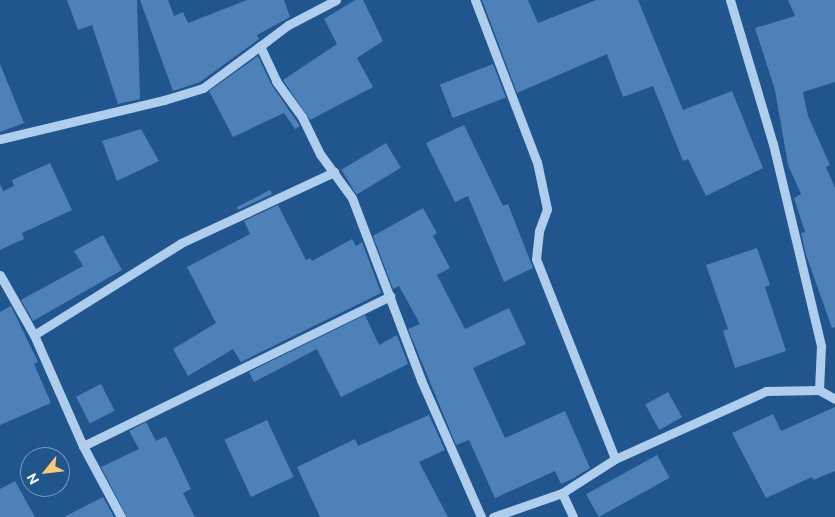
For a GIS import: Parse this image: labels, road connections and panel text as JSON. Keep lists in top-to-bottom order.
{
  "north": "bottom left"
}
